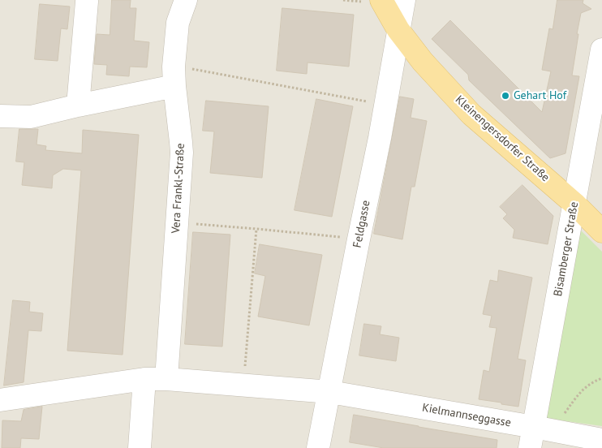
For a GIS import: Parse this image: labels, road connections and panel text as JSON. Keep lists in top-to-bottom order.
{
  "streets": {
    "main road": ["Kleinengersdorfer Straße"],
    "street": [
      "Vera Frankl-Straße",
      "Feldgasse",
      "Bisamberger Straße",
      "Kielmannseggasse"
    ]
  },
  "crossings": [
    ["Kleinengersdorfer Straße", "Feldgasse"],
    ["Kleinengersdorfer Straße", "Bisamberger Straße"],
    ["Vera Frankl-Straße", "Kielmannseggasse"],
    ["Feldgasse", "Kielmannseggasse"],
    ["Bisamberger Straße", "Kielmannseggasse"]
  ],
  "places": ["Gehart Hof"]
}
